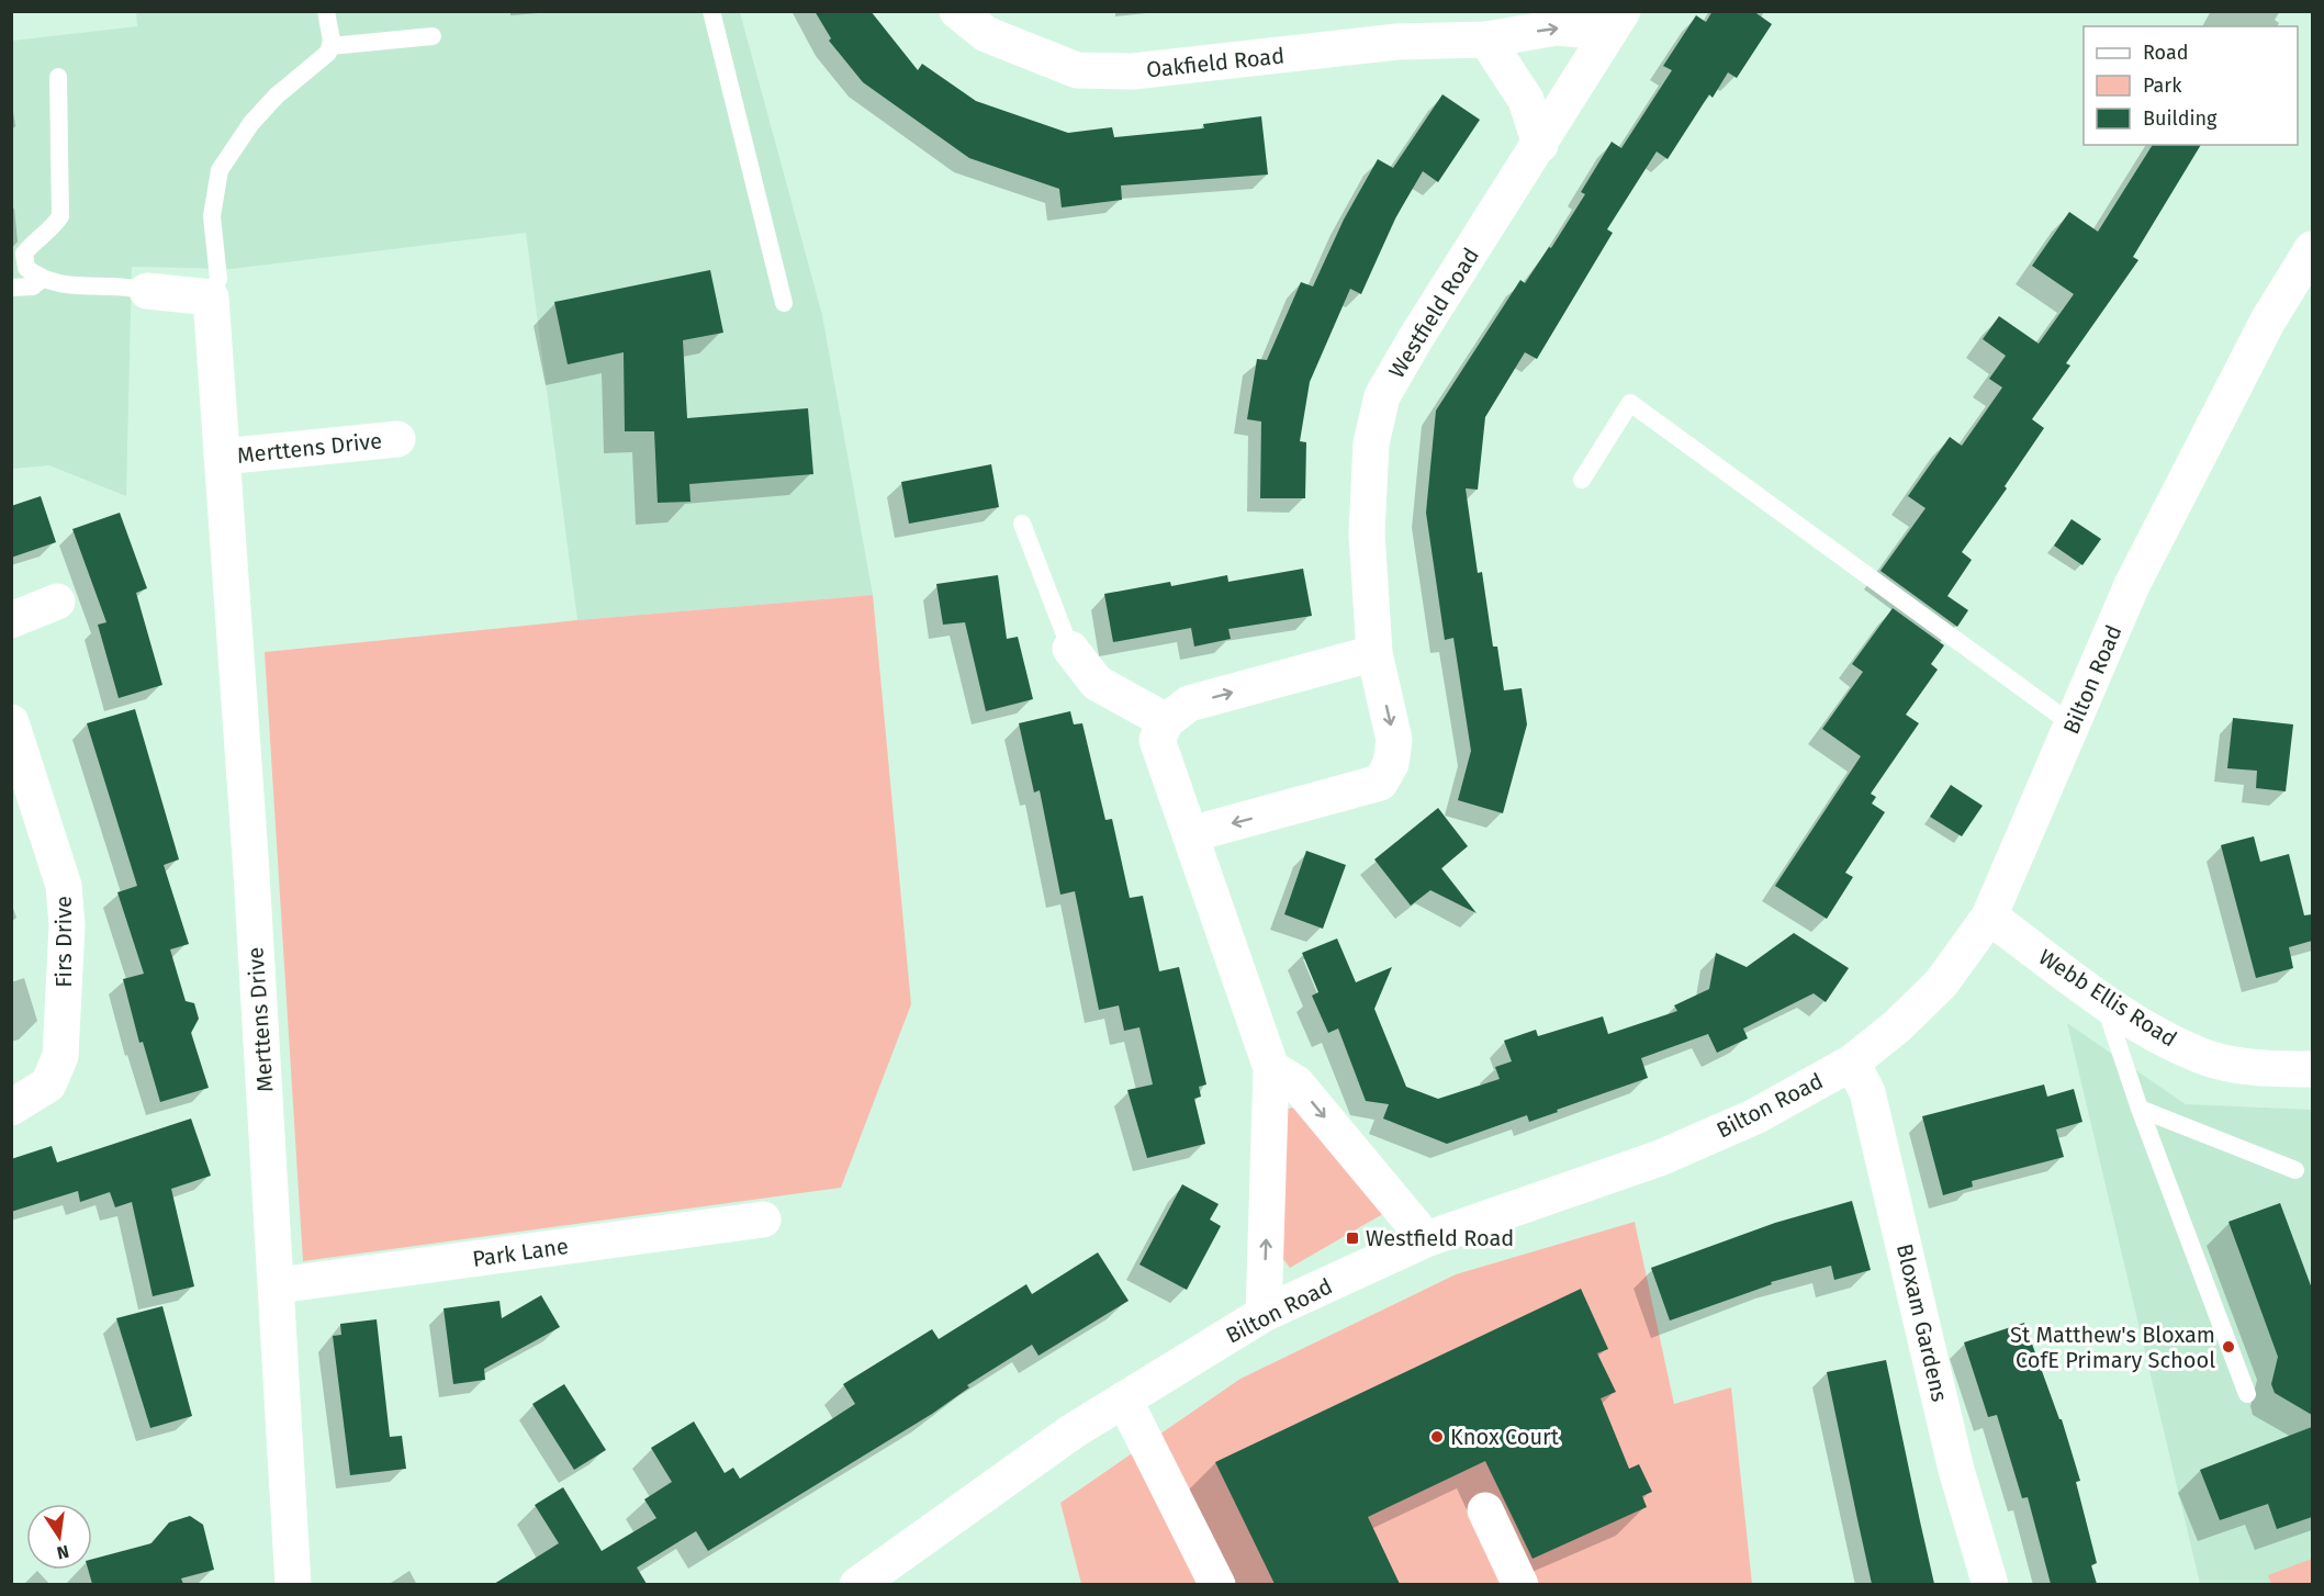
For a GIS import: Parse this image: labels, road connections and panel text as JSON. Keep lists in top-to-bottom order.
{
  "streets": {
    "street": [
      "Oakfield Road",
      "Westfield Road",
      "Merttens Drive",
      "Bilton Road",
      "Firs Drive",
      "Webb Ellis Road",
      "Park Lane",
      "Bloxam Gardens"
    ]
  },
  "crossings": [
    ["Oakfield Road", "Westfield Road"],
    ["Merttens Drive", "Park Lane"],
    ["Bilton Road", "Webb Ellis Road"],
    ["Bilton Road", "Bloxam Gardens"]
  ],
  "places": {
    "transit": ["Westfield Road"],
    "other": ["St Matthew's Bloxam CofE Primary School", "Knox Court"]
  },
  "legend": ["Road", "Park", "Building"],
  "north": "bottom"
}
